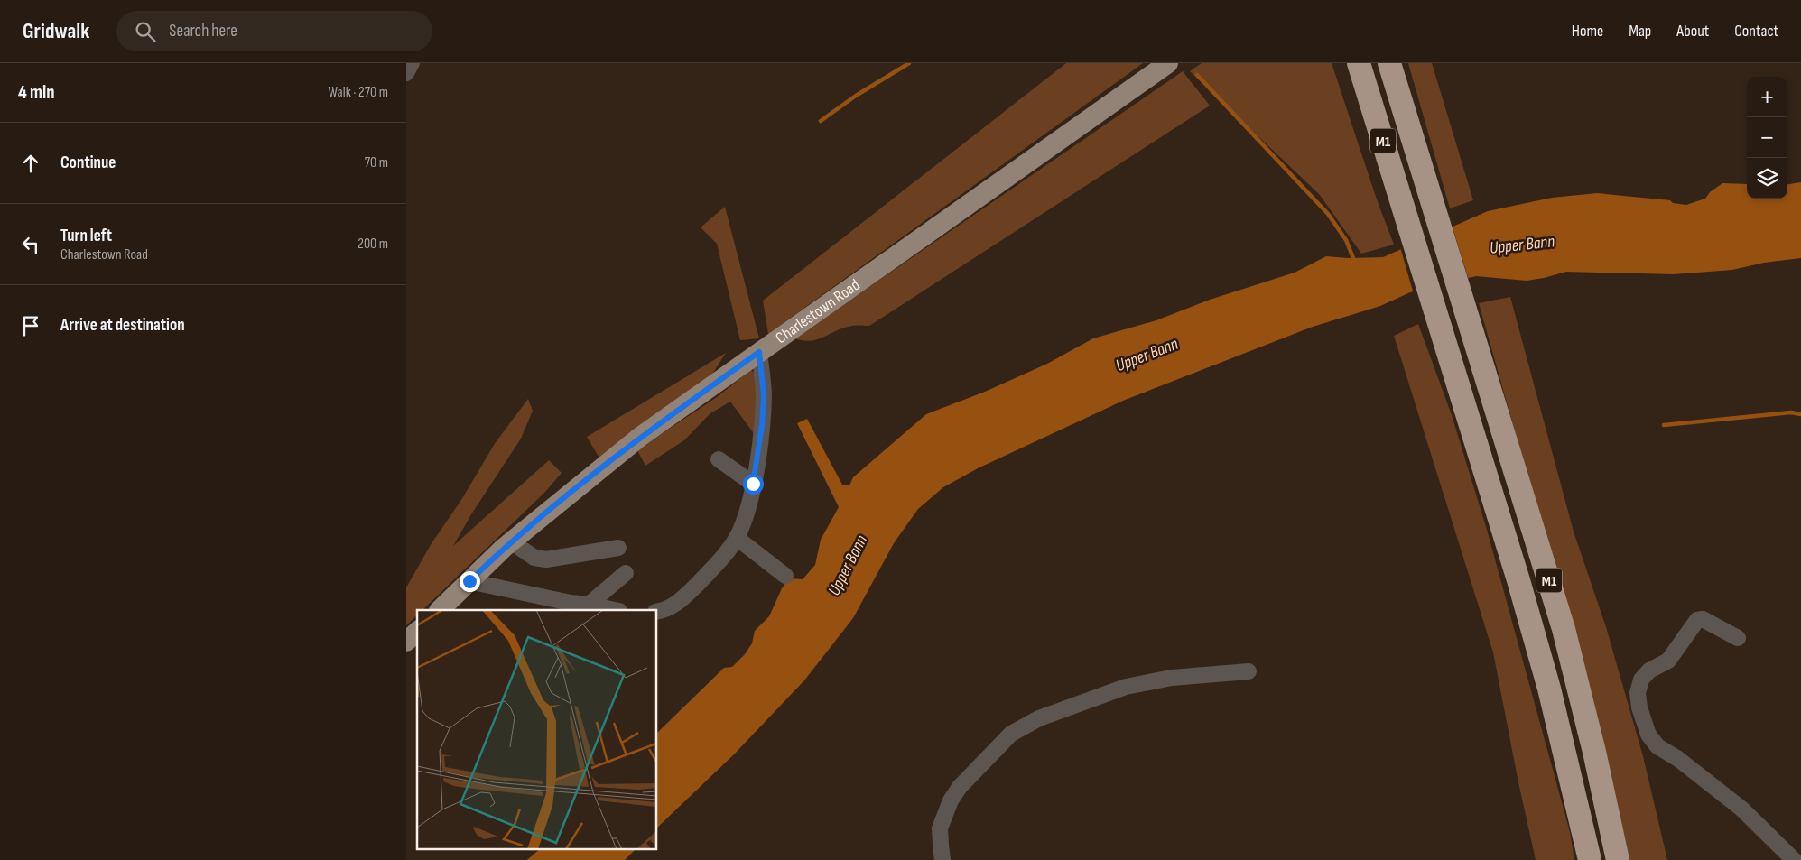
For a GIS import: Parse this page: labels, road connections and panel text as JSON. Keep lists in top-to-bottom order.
{
  "streets": {
    "highway": ["M1"],
    "main road": ["Charlestown Road"]
  },
  "water": ["Upper Bann"],
  "page": {
    "header": "Gridwalk",
    "search": "Search here",
    "nav": [
      "Home",
      "Map",
      "About",
      "Contact"
    ],
    "heading": ["4 min", "Walk · 270 m"],
    "map_buttons": ["+", "−"],
    "list": [
      ["Continue", "70 m"],
      ["Turn left", "Charlestown Road", "200 m"],
      "Arrive at destination"
    ]
  }
}
